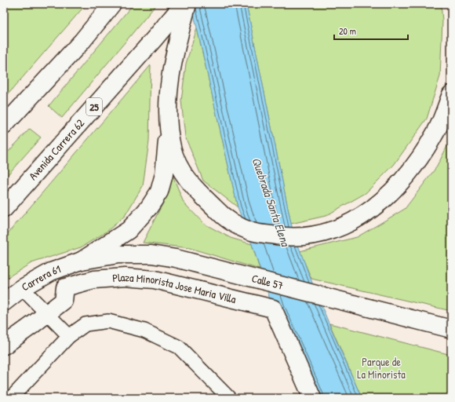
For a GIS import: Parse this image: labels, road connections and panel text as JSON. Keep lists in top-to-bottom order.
{
  "streets": {
    "main road": [
      "25",
      "Avenida Carrera 62",
      "Carrera 61",
      "Calle 57",
      "Plaza Minorista Jose Maria Villa"
    ]
  },
  "crossings": [
    ["Carrera 61", "Calle 57"]
  ],
  "water": ["Quebrada Santa Elena"],
  "parks": ["Parque de La Minorista"],
  "scale_bar": "20 m"
}
